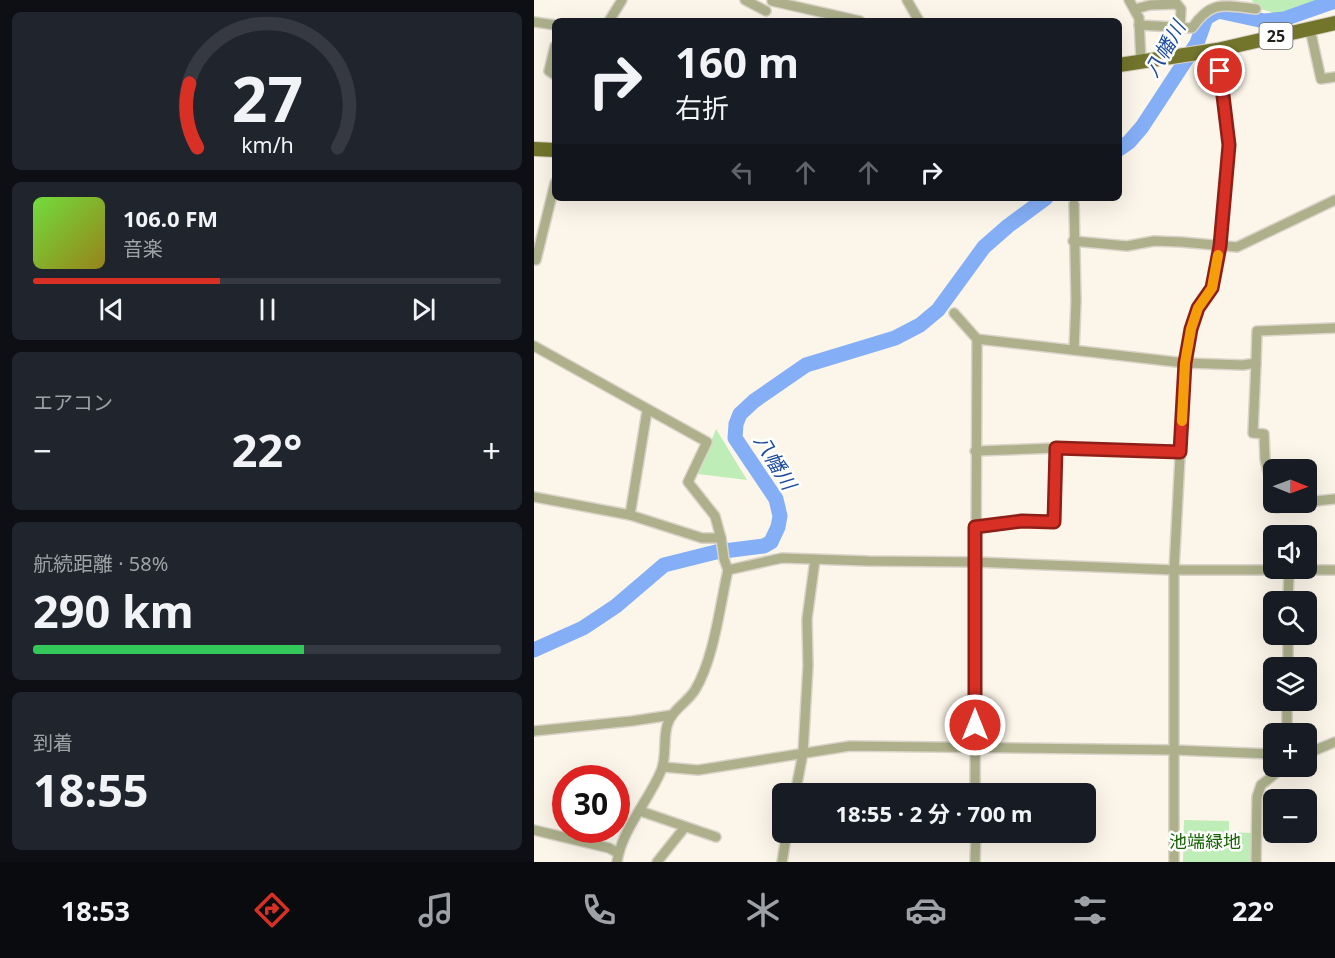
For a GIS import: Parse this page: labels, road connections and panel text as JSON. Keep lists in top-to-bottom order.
{
  "streets": {
    "main road": ["25"]
  },
  "water": ["八幡川"],
  "parks": ["池端緑地"],
  "north": "right",
  "page": {
    "turn": ["160 m", "右折"],
    "song": ["106.0 FM", "音楽"],
    "tile": [
      "エアコン",
      ["航続距離 · 58%", "290 km"],
      ["到着", "18:55"]
    ],
    "heat": ["−", "22°", "+"],
    "map_buttons": ["+", "−"],
    "limit": "30",
    "trip": "18:55 · 2 分 · 700 m",
    "tabs": ["18:53", "22°"],
    "gauge": ["27", "km/h"]
  }
}
